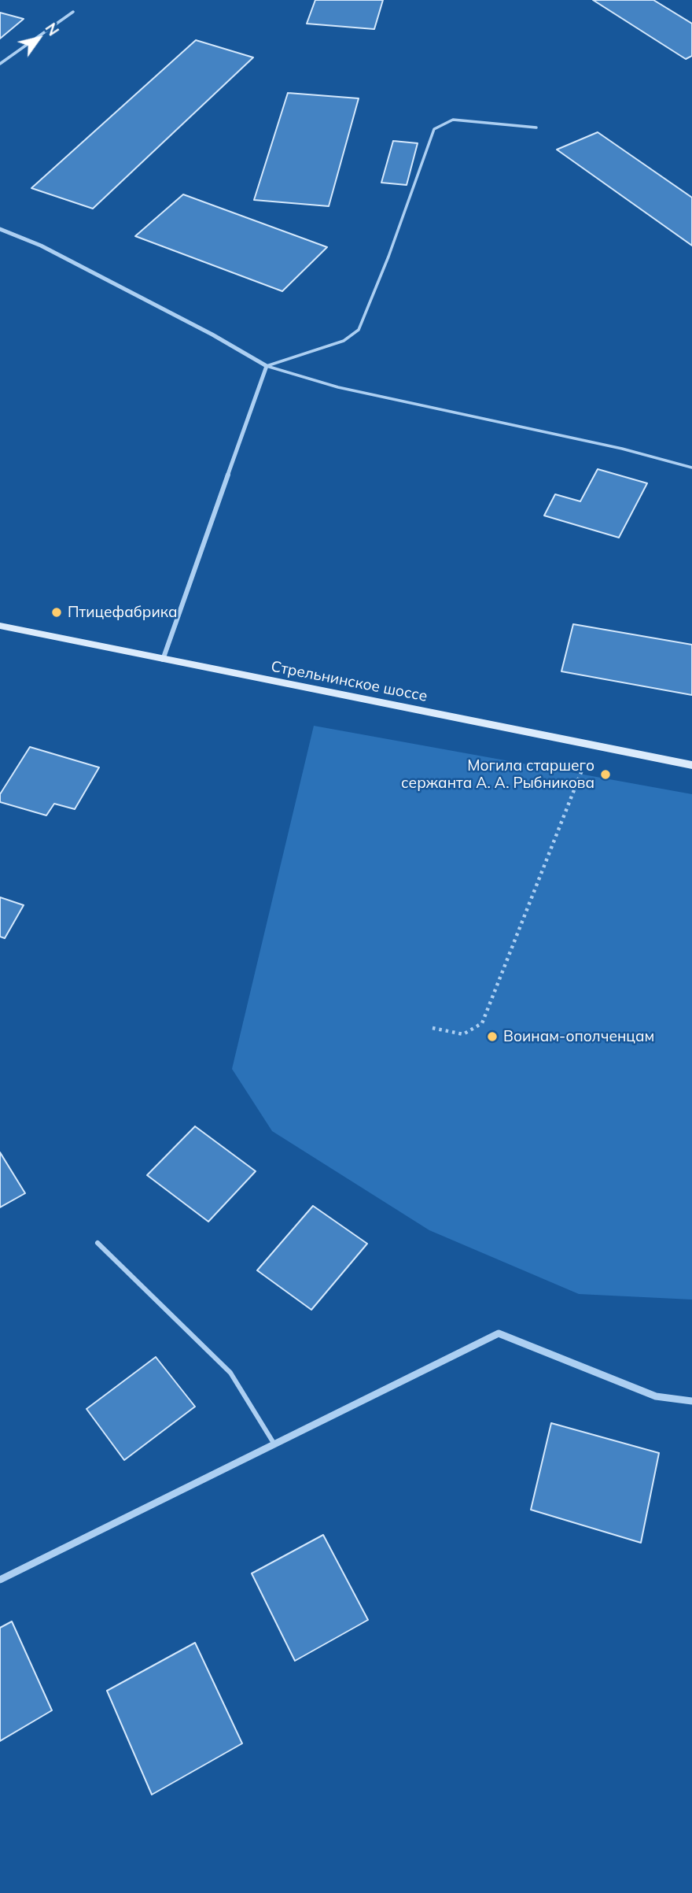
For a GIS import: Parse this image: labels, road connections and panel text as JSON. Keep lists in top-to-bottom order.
{
  "streets": {
    "main road": ["Стрельнинское шоссе"]
  },
  "places": ["Птицефабрика", "Могила старшего сержанта А. А. Рыбникова", "Воинам-ополченцам"],
  "north": "top right"
}
